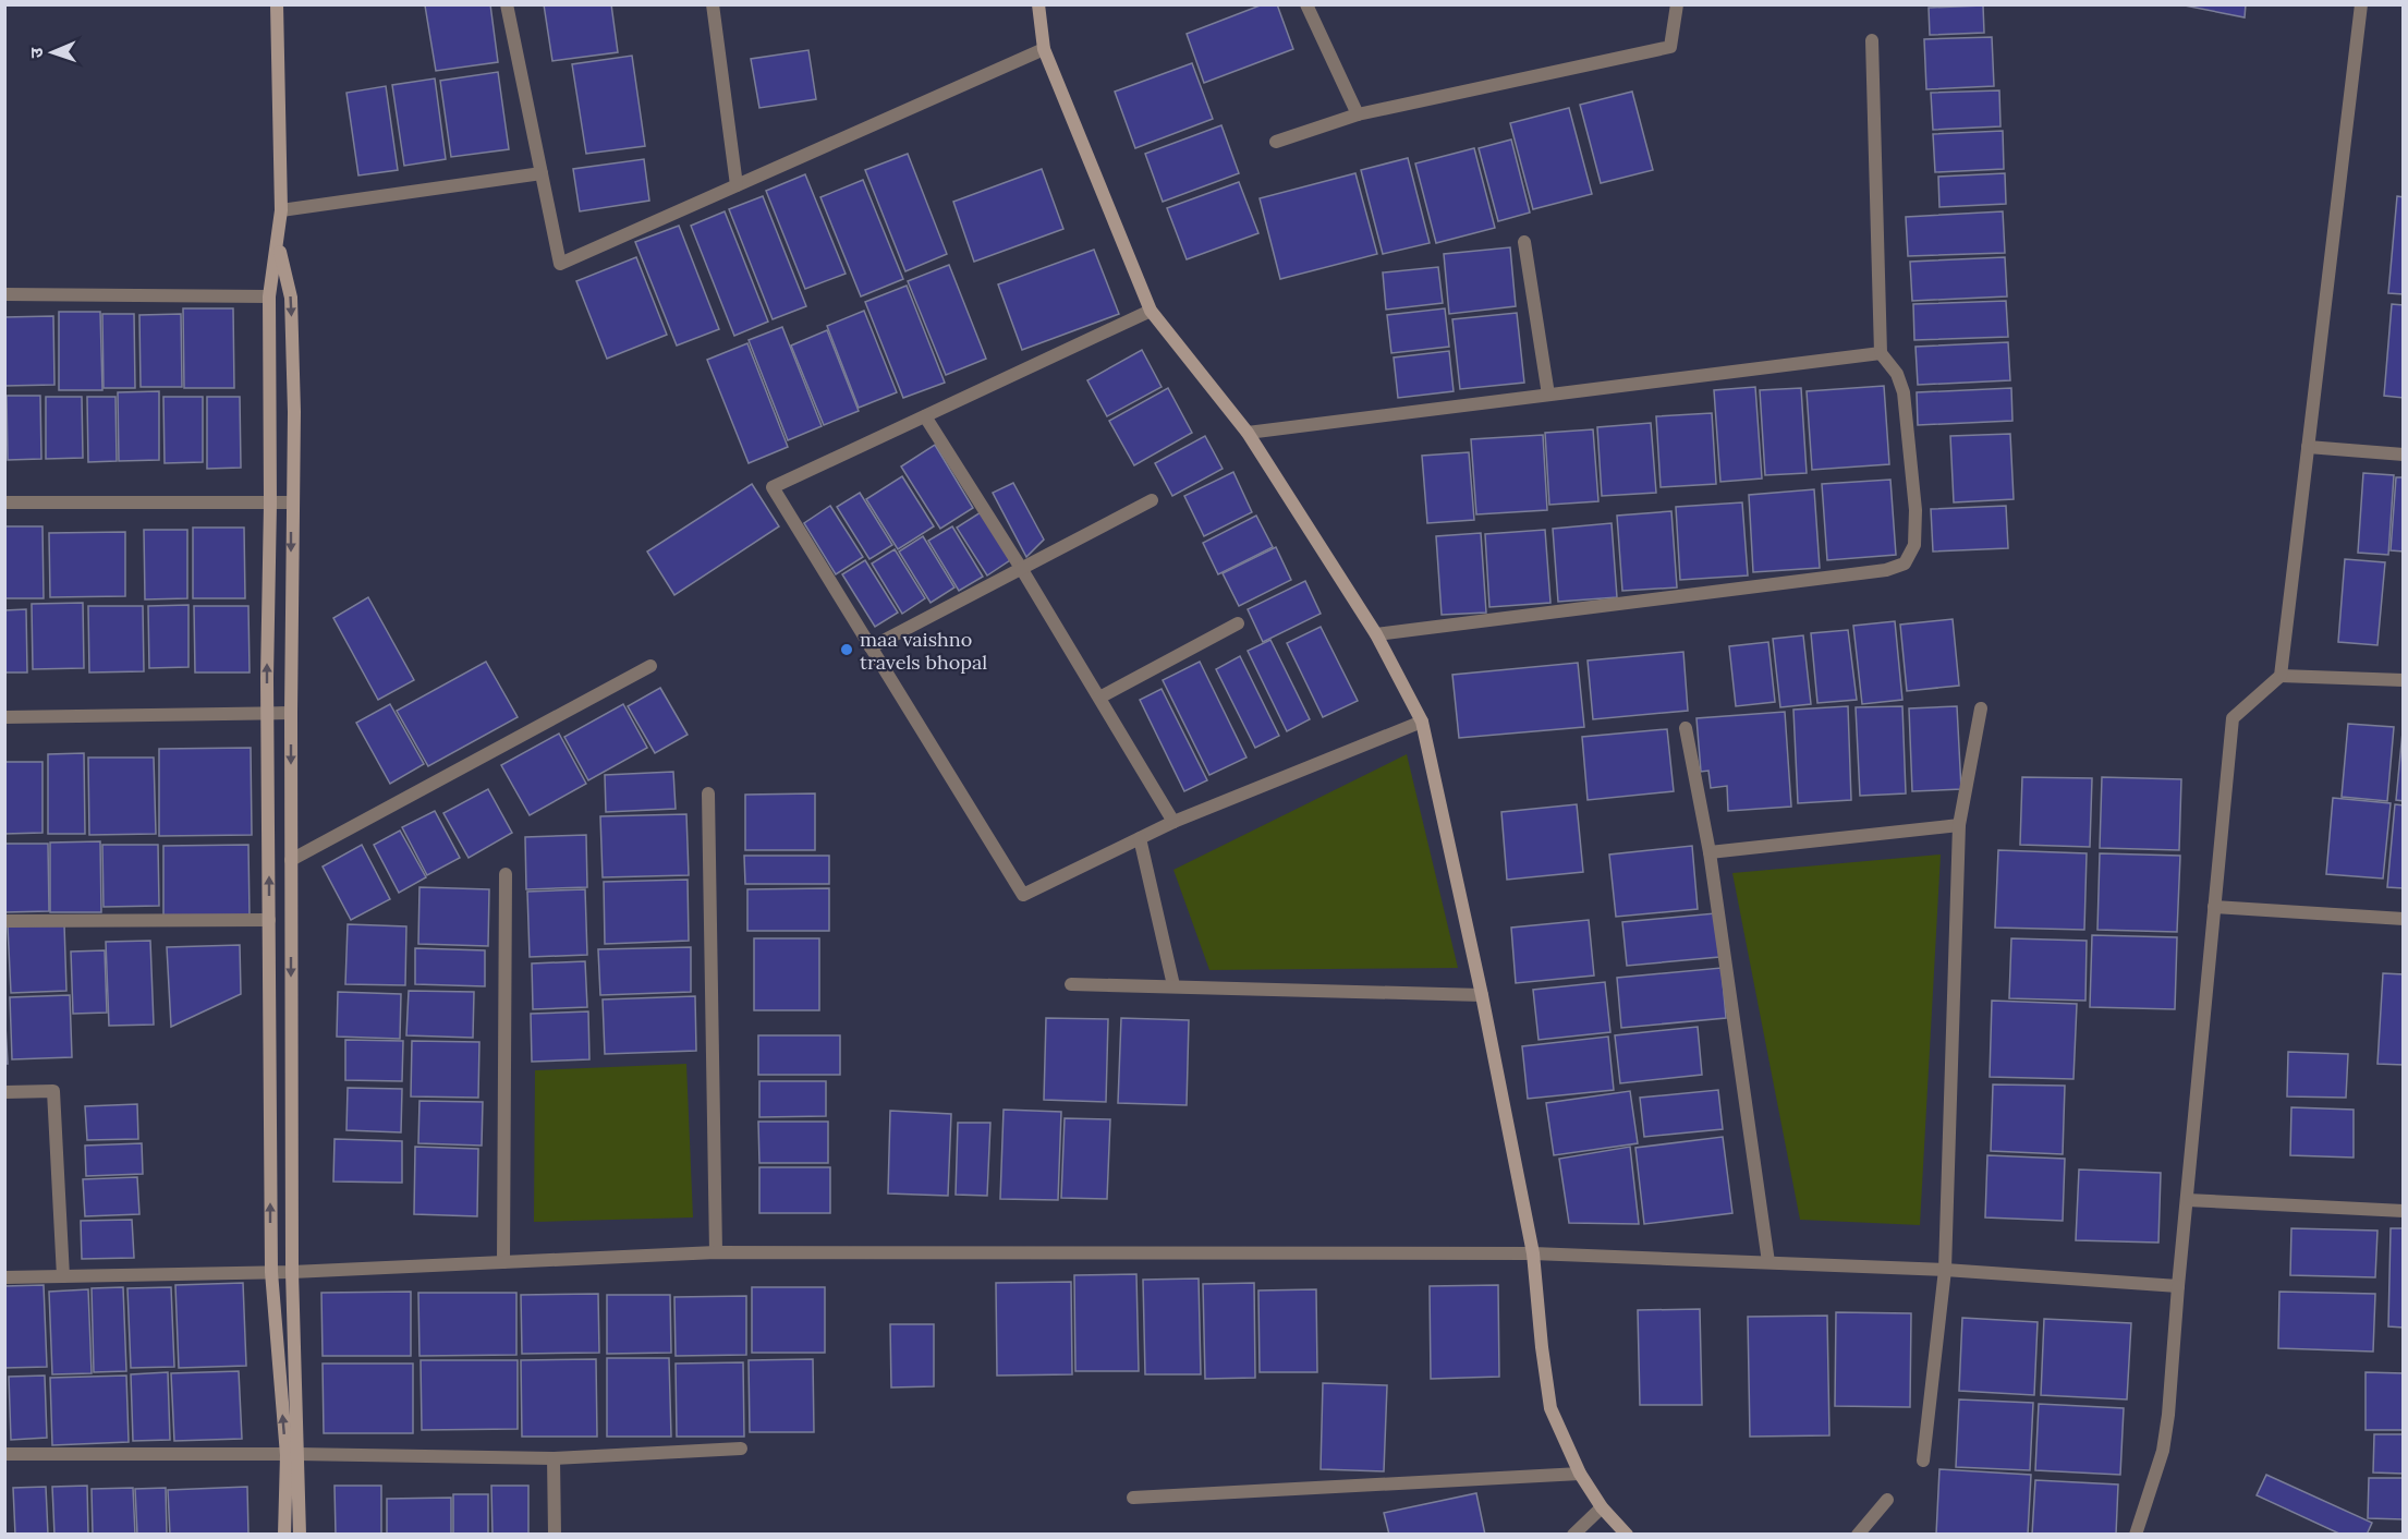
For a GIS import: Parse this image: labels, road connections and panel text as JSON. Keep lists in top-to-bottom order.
{
  "places": ["maa vaishno travels bhopal"],
  "north": "left"
}
